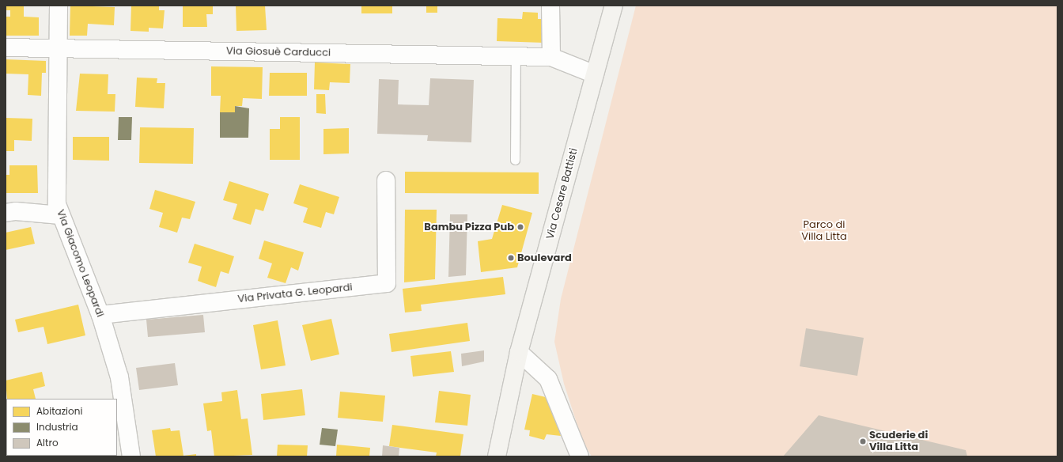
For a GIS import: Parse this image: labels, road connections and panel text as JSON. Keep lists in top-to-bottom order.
{
  "streets": {
    "main road": ["Via Cesare Battisti"],
    "street": ["Via Giosuè Carducci", "Via Giacomo Leopardi", "Via Privata G. Leopardi"]
  },
  "crossings": [
    ["Via Giosuè Carducci", "Via Cesare Battisti"],
    ["Via Giosuè Carducci", "Via Giacomo Leopardi"],
    ["Via Giacomo Leopardi", "Via Privata G. Leopardi"]
  ],
  "parks": ["Parco di Villa Litta"],
  "places": ["Bambu Pizza Pub", "Boulevard", "Scuderie di Villa Litta"],
  "legend": ["Abitazioni", "Industria", "Altro"]
}
